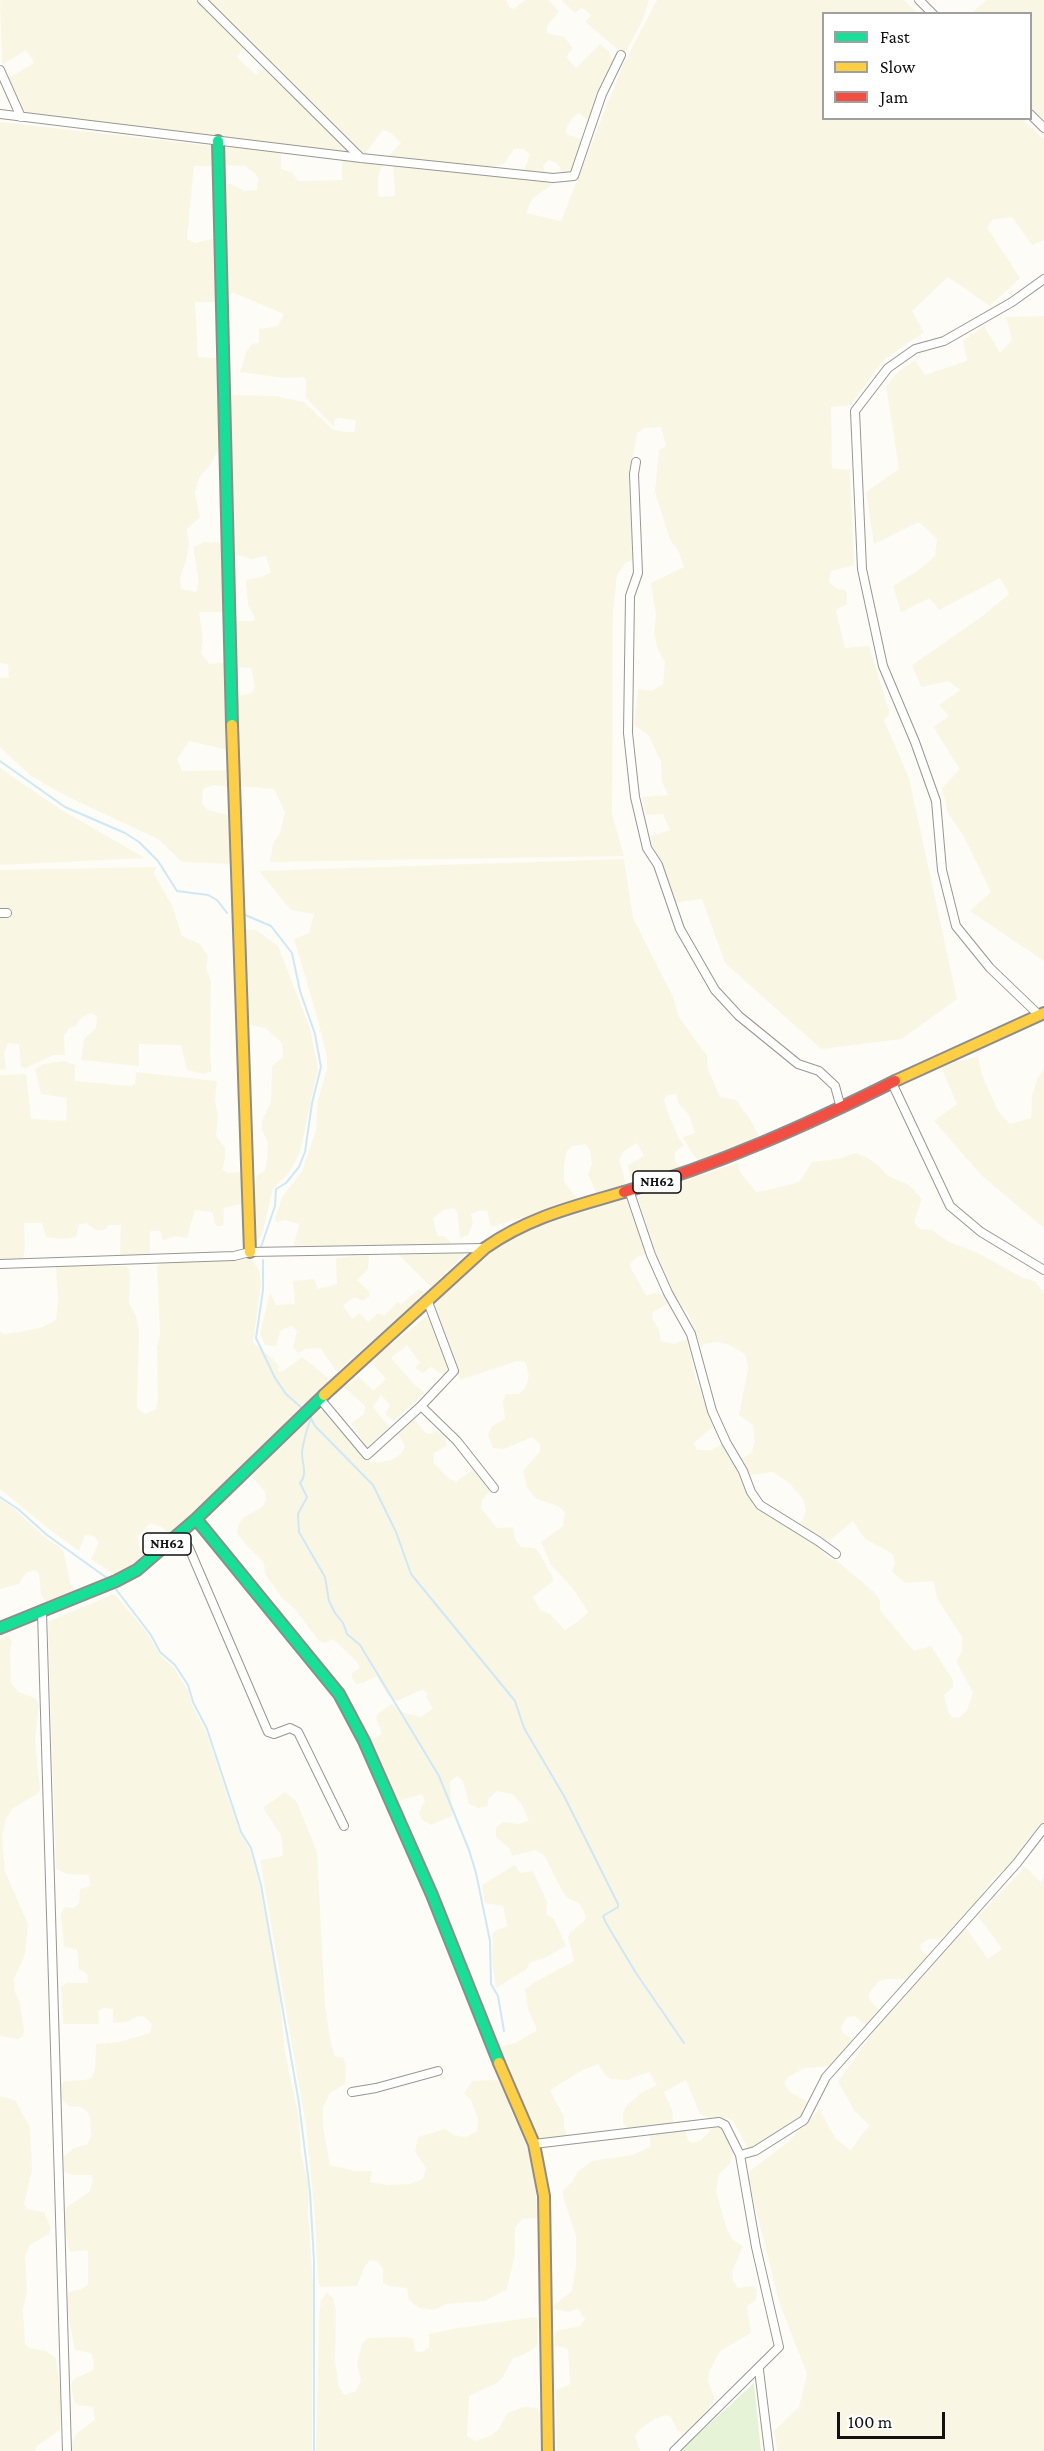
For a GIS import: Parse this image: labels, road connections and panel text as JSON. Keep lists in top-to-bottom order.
{
  "streets": {
    "street": ["NH62"]
  },
  "legend": ["Fast", "Slow", "Jam"],
  "scale_bar": "100 m"
}
